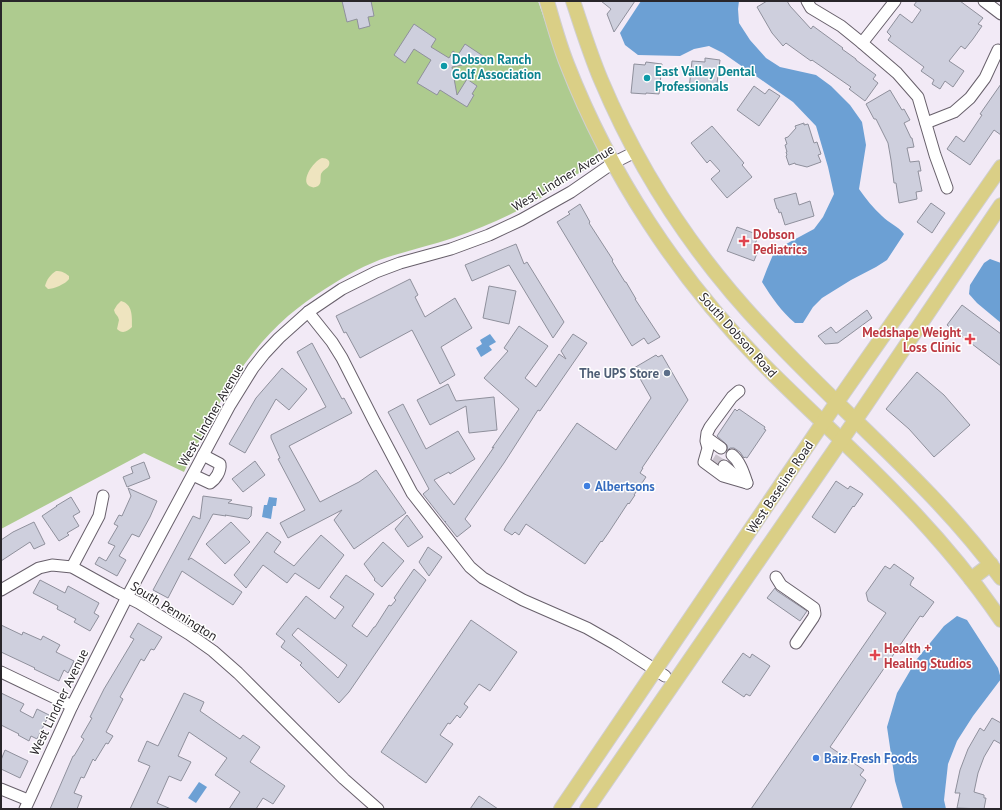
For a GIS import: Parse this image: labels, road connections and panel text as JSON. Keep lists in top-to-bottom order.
{
  "streets": {
    "main road": ["South Dobson Road", "West Baseline Road"],
    "street": ["West Lindner Avenue", "South Pennington"]
  },
  "crossings": [
    ["West Lindner Avenue", "South Dobson Road"],
    ["West Lindner Avenue", "South Pennington"],
    ["South Dobson Road", "West Baseline Road"]
  ],
  "places": {
    "other": [
      "Dobson Ranch Golf Association",
      "East Valley Dental Professionals",
      "The UPS Store",
      "Albertsons",
      "Baiz Fresh Foods"
    ],
    "health": ["Dobson Pediatrics", "Medshape Weight Loss Clinic", "Health + Healing Studios"]
  }
}
